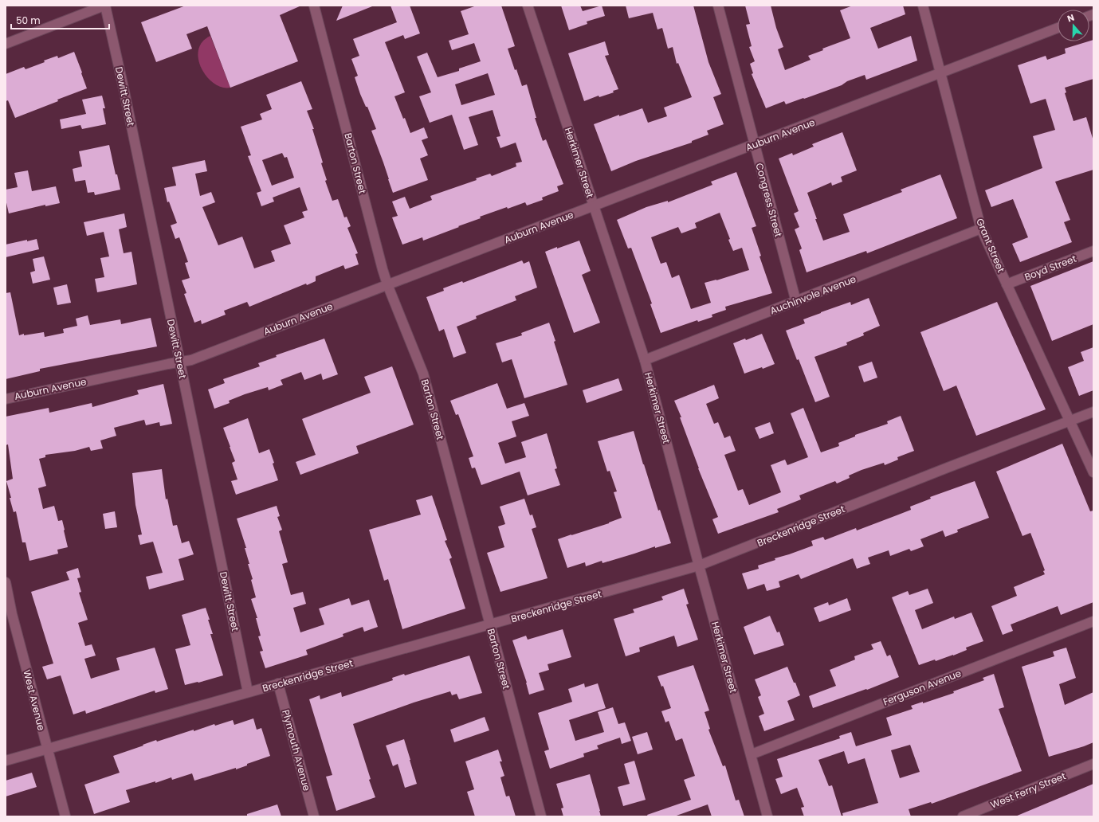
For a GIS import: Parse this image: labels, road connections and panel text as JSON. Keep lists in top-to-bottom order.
{
  "streets": {
    "street": [
      "Dewitt Street",
      "Auburn Avenue",
      "Herkimer Street",
      "Barton Street",
      "Congress Street",
      "Grant Street",
      "Boyd Street",
      "Auchinvole Avenue",
      "Breckenridge Street",
      "Ferguson Avenue",
      "West Avenue",
      "Plymouth Avenue",
      "West Ferry Street"
    ]
  },
  "crossings": [
    ["Dewitt Street", "Auburn Avenue"],
    ["Dewitt Street", "Breckenridge Street"],
    ["Auburn Avenue", "Herkimer Street"],
    ["Auburn Avenue", "Barton Street"],
    ["Auburn Avenue", "Congress Street"],
    ["Auburn Avenue", "Grant Street"],
    ["Herkimer Street", "Auchinvole Avenue"],
    ["Herkimer Street", "Breckenridge Street"],
    ["Herkimer Street", "Ferguson Avenue"],
    ["Barton Street", "Breckenridge Street"],
    ["Congress Street", "Auchinvole Avenue"],
    ["Grant Street", "Boyd Street"],
    ["Grant Street", "Auchinvole Avenue"],
    ["Grant Street", "Breckenridge Street"],
    ["Breckenridge Street", "West Avenue"],
    ["Breckenridge Street", "Plymouth Avenue"]
  ],
  "scale_bar": "50 m",
  "north": "top"
}
